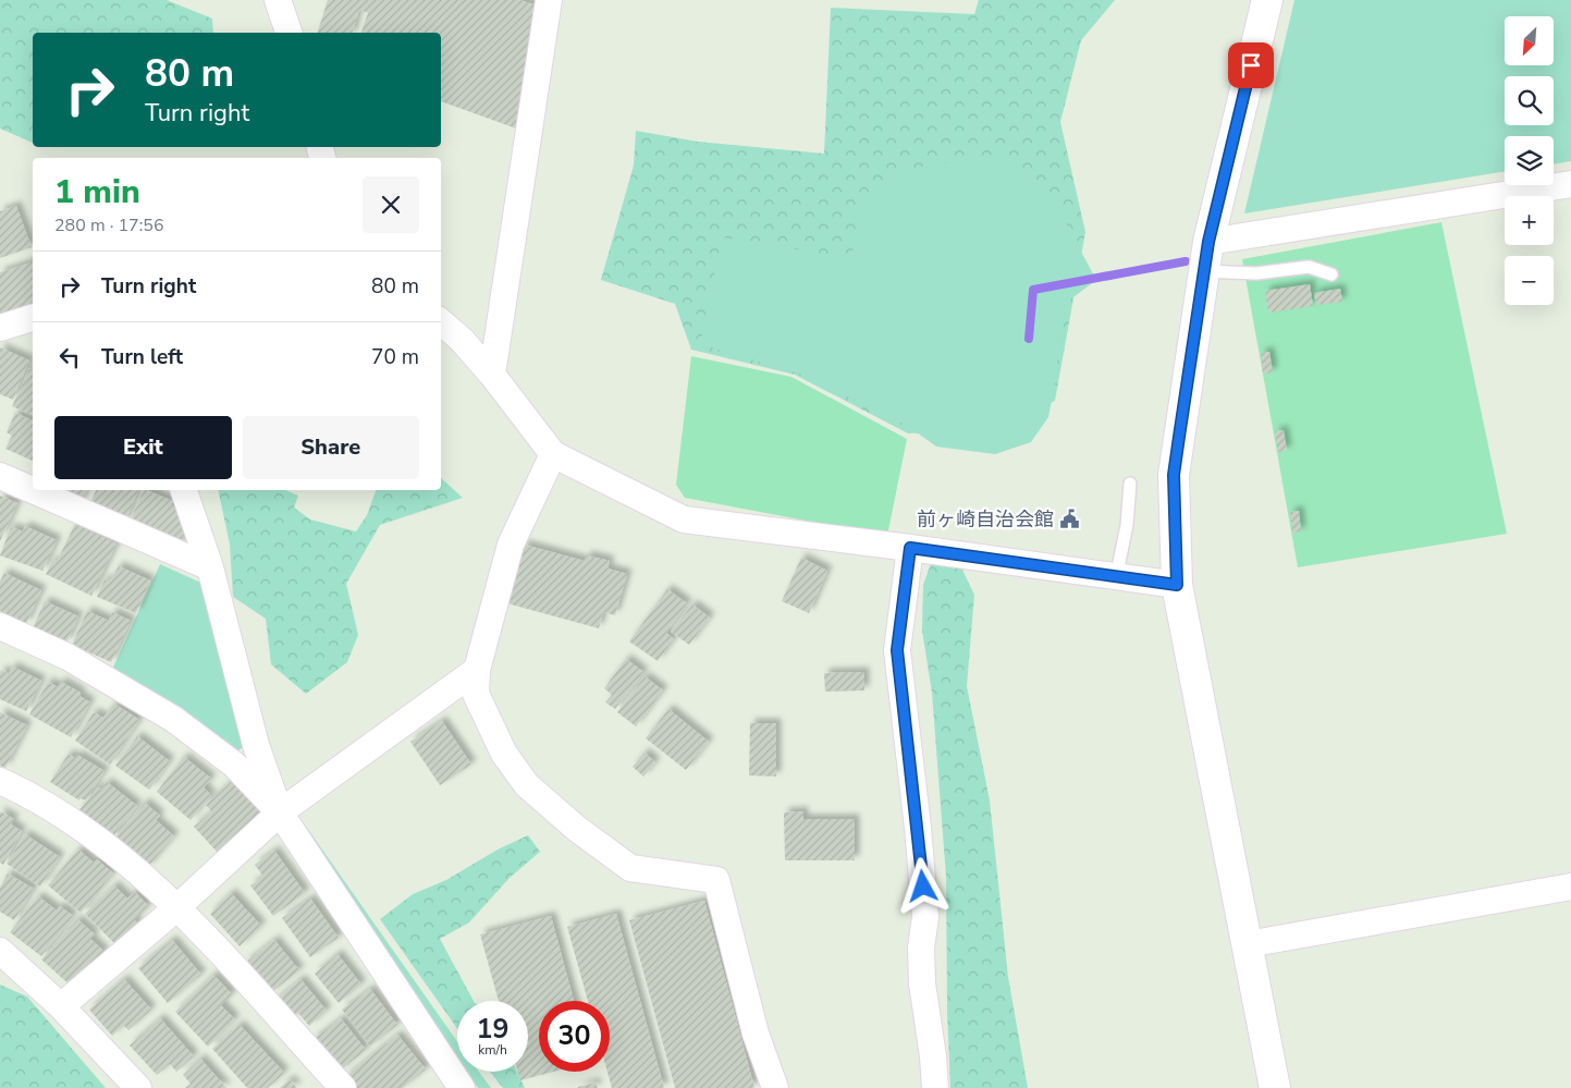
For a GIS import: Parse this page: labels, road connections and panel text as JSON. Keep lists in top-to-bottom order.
{
  "places": {
    "public building": ["前ヶ崎自治会館"]
  },
  "north": "bottom left",
  "page": {
    "map_buttons": ["+", "−"],
    "turn": ["80 m", "Turn right"],
    "heading": ["1 min", "280 m · 17:56"],
    "list": [
      {
        "name": "Turn right",
        "value": "80 m"
      },
      {
        "name": "Turn left",
        "value": "70 m"
      }
    ],
    "buttons": ["Exit", "Share"],
    "speed": "19 km/h",
    "limit": "30"
  }
}
